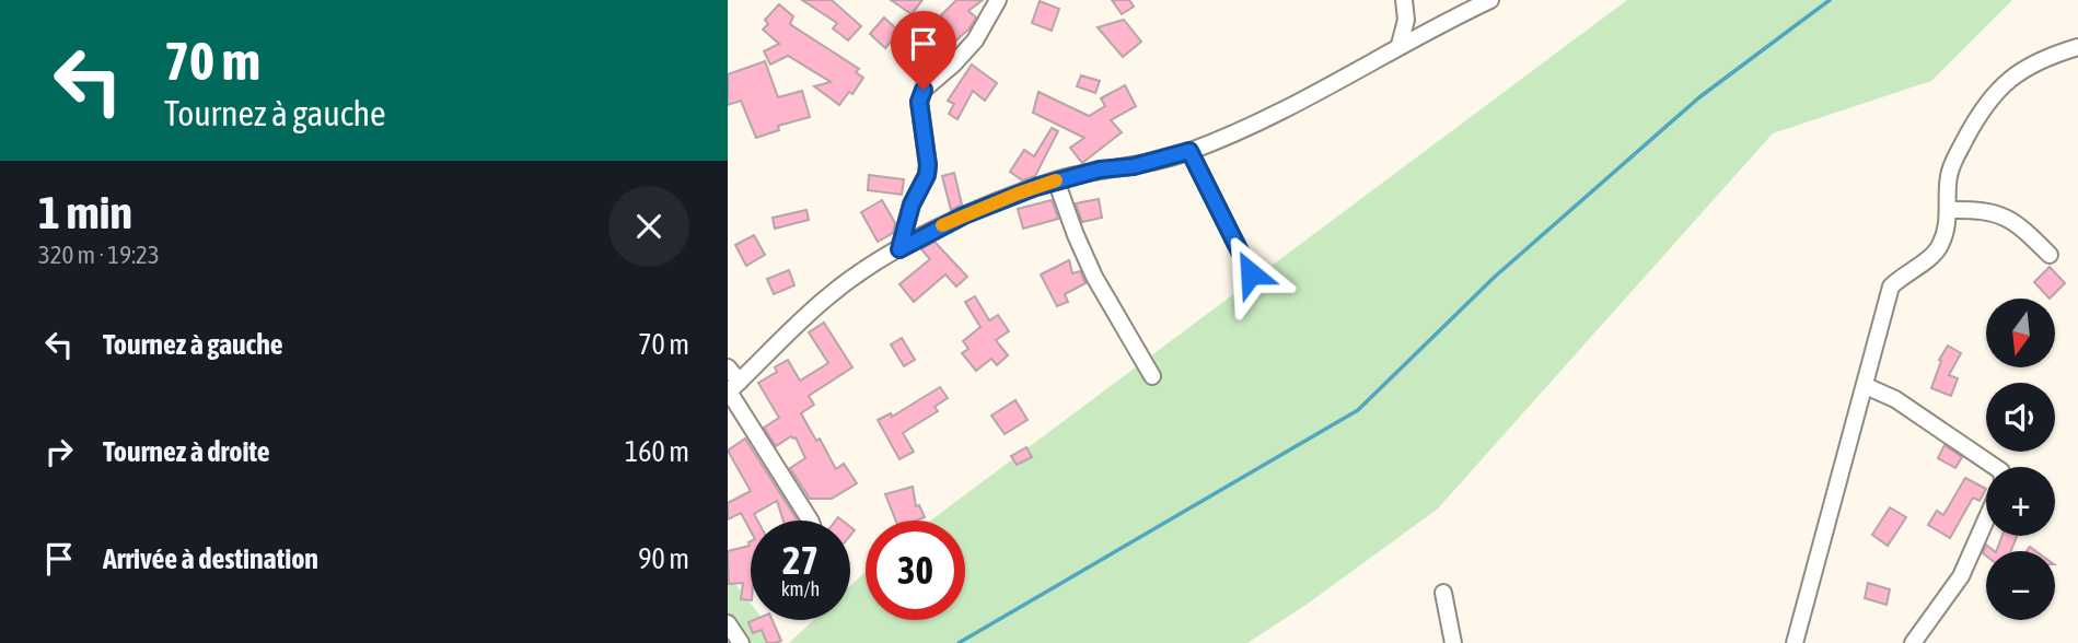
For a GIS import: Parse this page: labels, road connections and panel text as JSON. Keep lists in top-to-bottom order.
{
  "north": "bottom",
  "page": {
    "turn": ["70 m", "Tournez à gauche"],
    "heading": ["1 min", "320 m · 19:23"],
    "list": [
      {
        "name": "Tournez à gauche",
        "value": "70 m"
      },
      {
        "name": "Tournez à droite",
        "value": "160 m"
      },
      {
        "name": "Arrivée à destination",
        "value": "90 m"
      }
    ],
    "map_buttons": ["+", "−"],
    "speed": "27 km/h",
    "limit": "30"
  }
}
